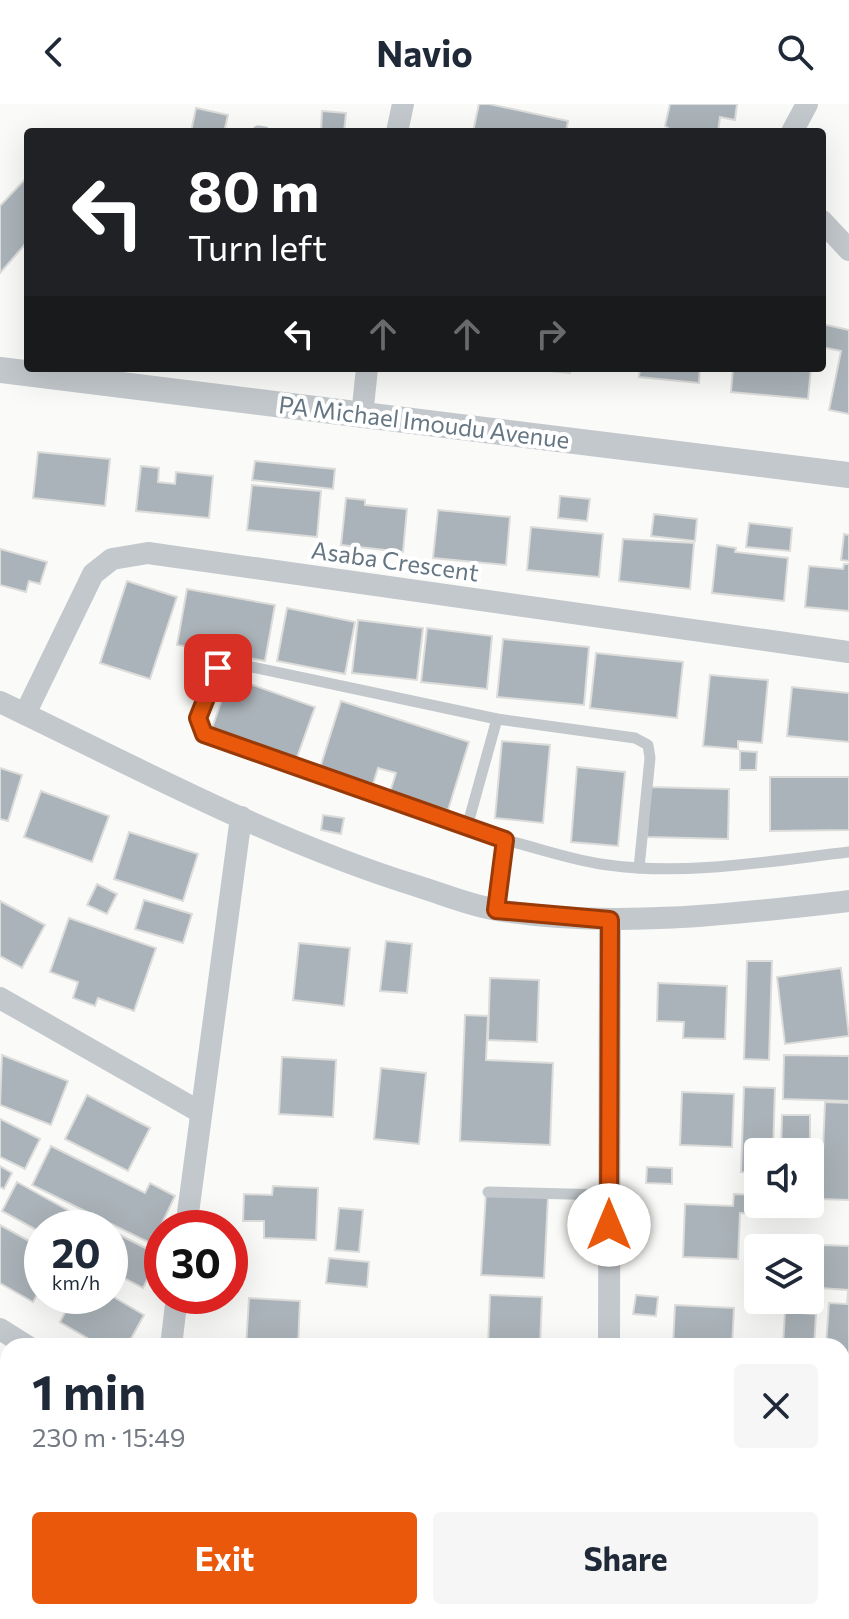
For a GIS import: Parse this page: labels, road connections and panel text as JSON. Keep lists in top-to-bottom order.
{
  "streets": {
    "street": ["PA Michael Imoudu Avenue", "Asaba Crescent"]
  },
  "page": {
    "header": "Navio",
    "turn": ["80 m", "Turn left"],
    "speed": "20 km/h",
    "limit": "30",
    "heading": ["1 min", "230 m · 15:49"],
    "buttons": ["Exit", "Share"]
  }
}
